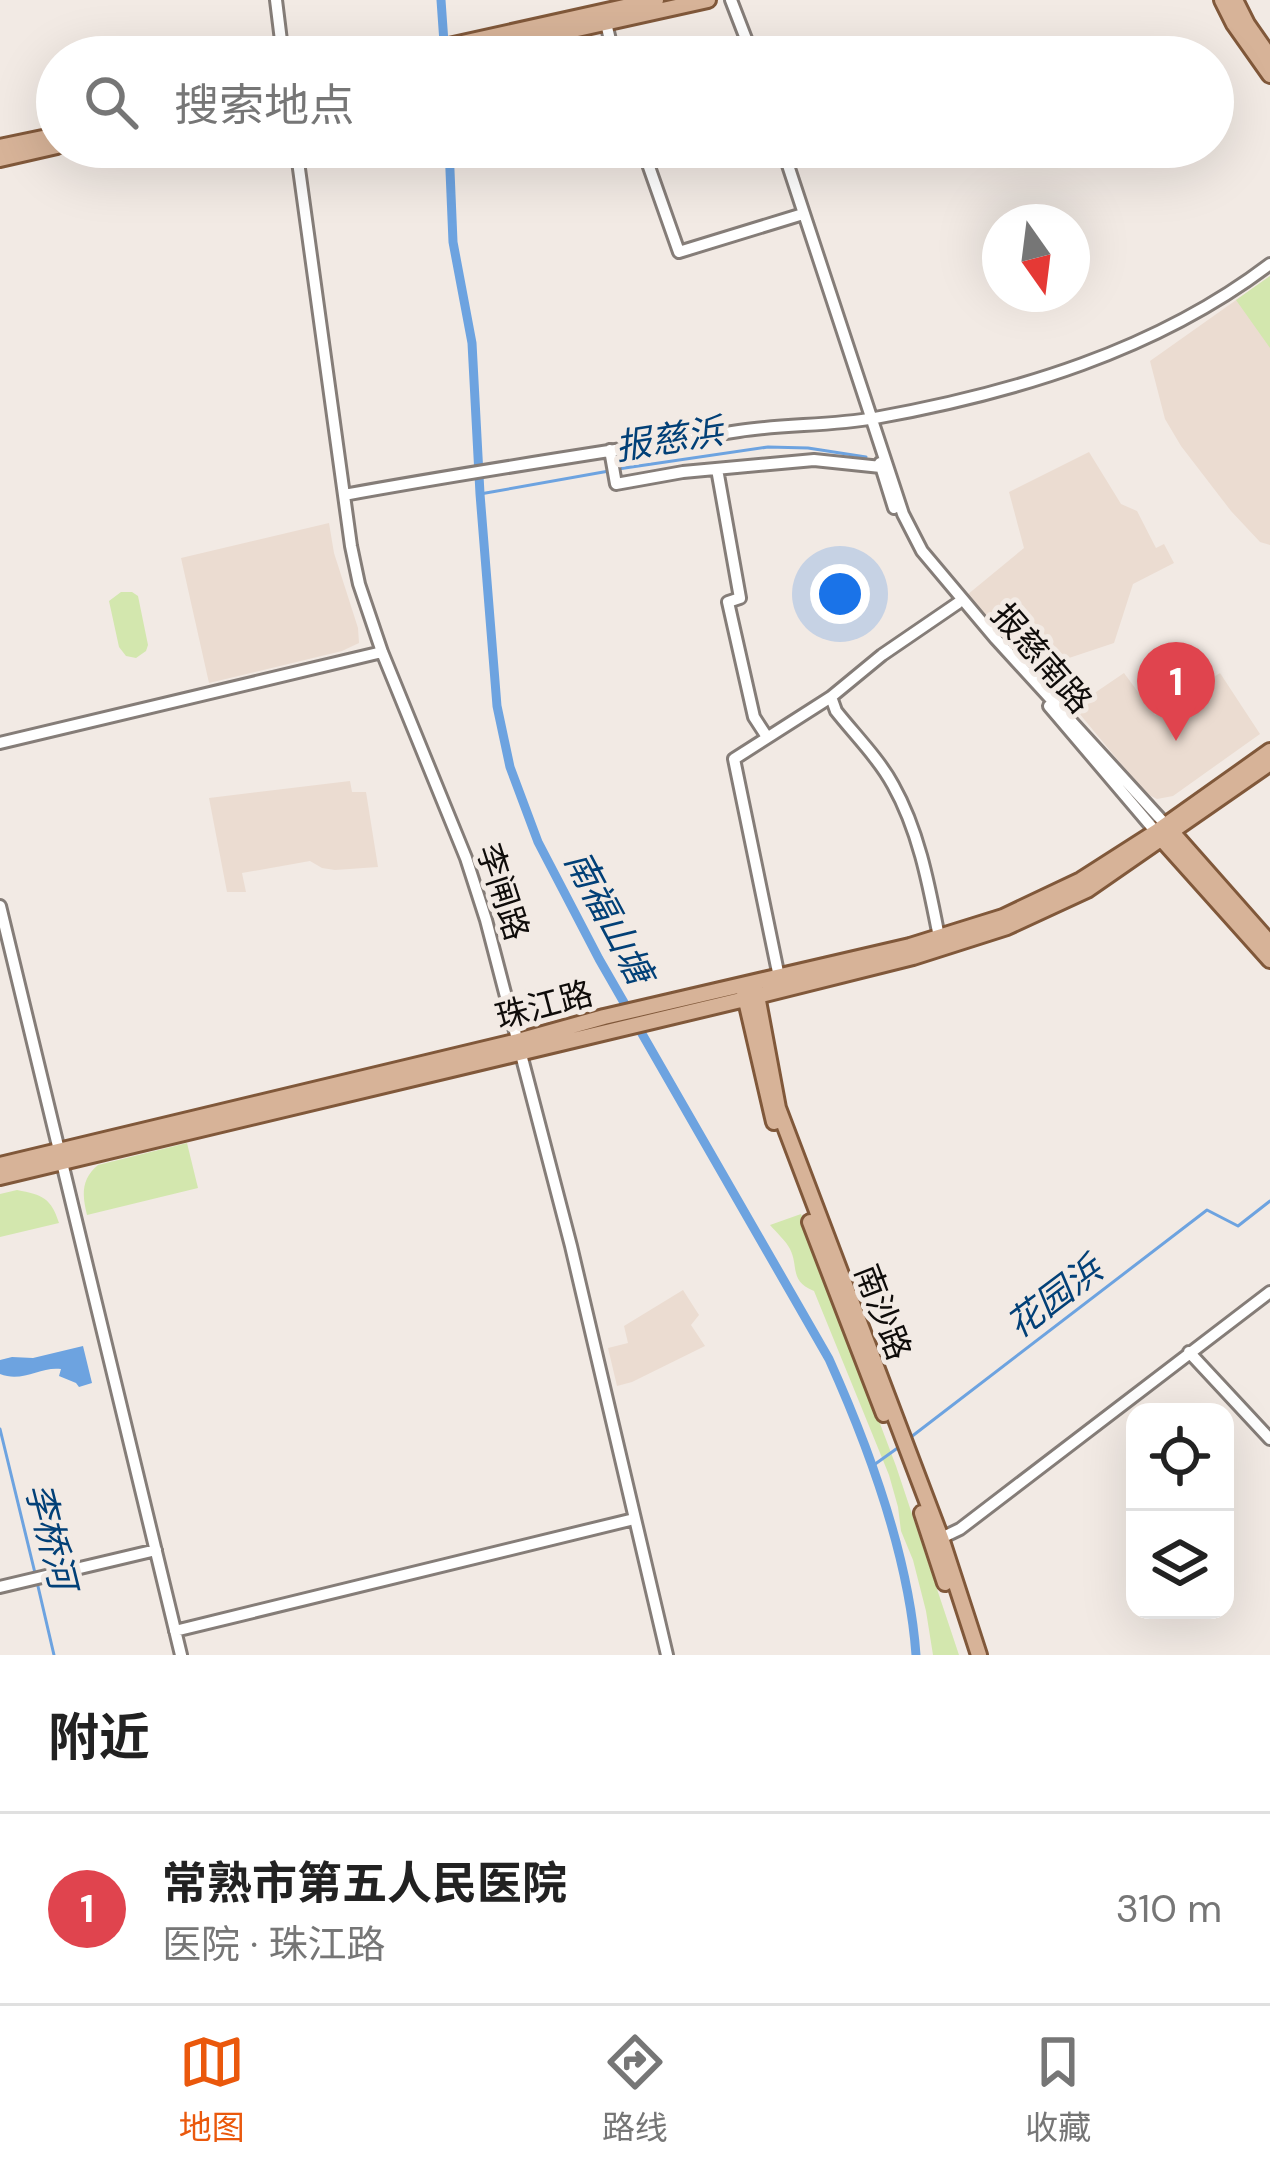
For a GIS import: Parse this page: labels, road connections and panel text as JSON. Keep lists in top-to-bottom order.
{
  "streets": {
    "main road": ["报慈南路", "珠江路", "南沙路"],
    "street": ["李闸路"]
  },
  "crossings": [
    ["报慈南路", "珠江路"],
    ["李闸路", "珠江路"],
    ["珠江路", "南沙路"]
  ],
  "water": [
    "报慈浜",
    "南福山塘",
    "花园浜",
    "李桥河"
  ],
  "north": "bottom",
  "page": {
    "search": "搜索地点",
    "pins": "1",
    "heading": "附近",
    "list": [
      {
        "mark": "1",
        "name": "常熟市第五人民医院",
        "note": "医院 · 珠江路",
        "value": "310 m"
      }
    ],
    "nav": ["地图", "路线", "收藏"]
  }
}
